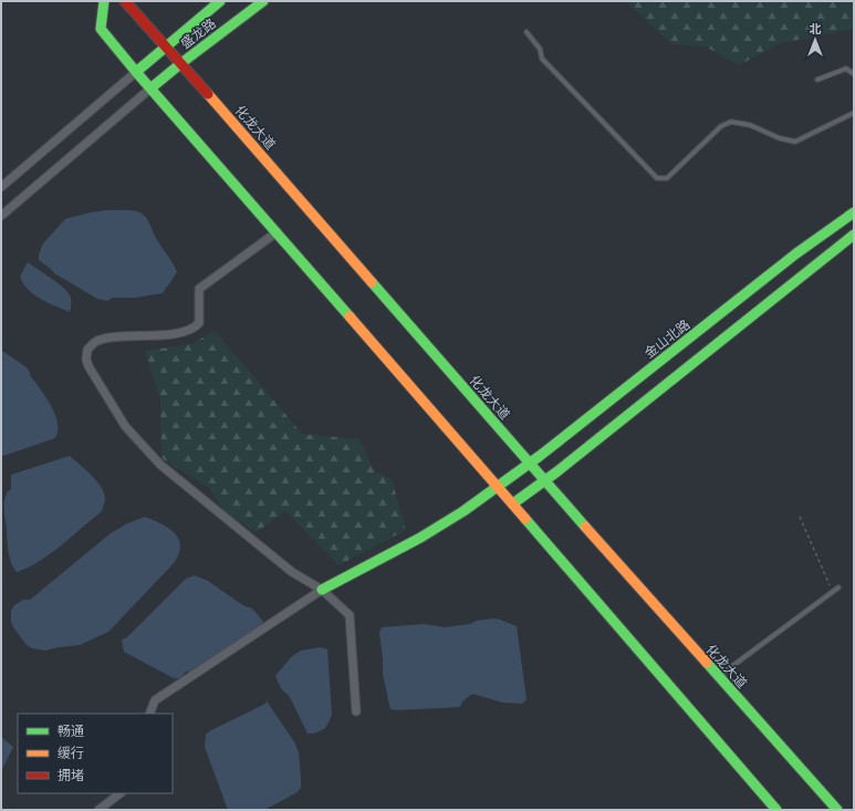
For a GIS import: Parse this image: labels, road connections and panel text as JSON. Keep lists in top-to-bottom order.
{
  "streets": {
    "main road": ["盛龙路", "化龙大道", "金山北路"]
  },
  "crossings": [
    ["盛龙路", "化龙大道"],
    ["化龙大道", "金山北路"]
  ],
  "legend": ["畅通", "缓行", "拥堵"],
  "north": "top"
}
